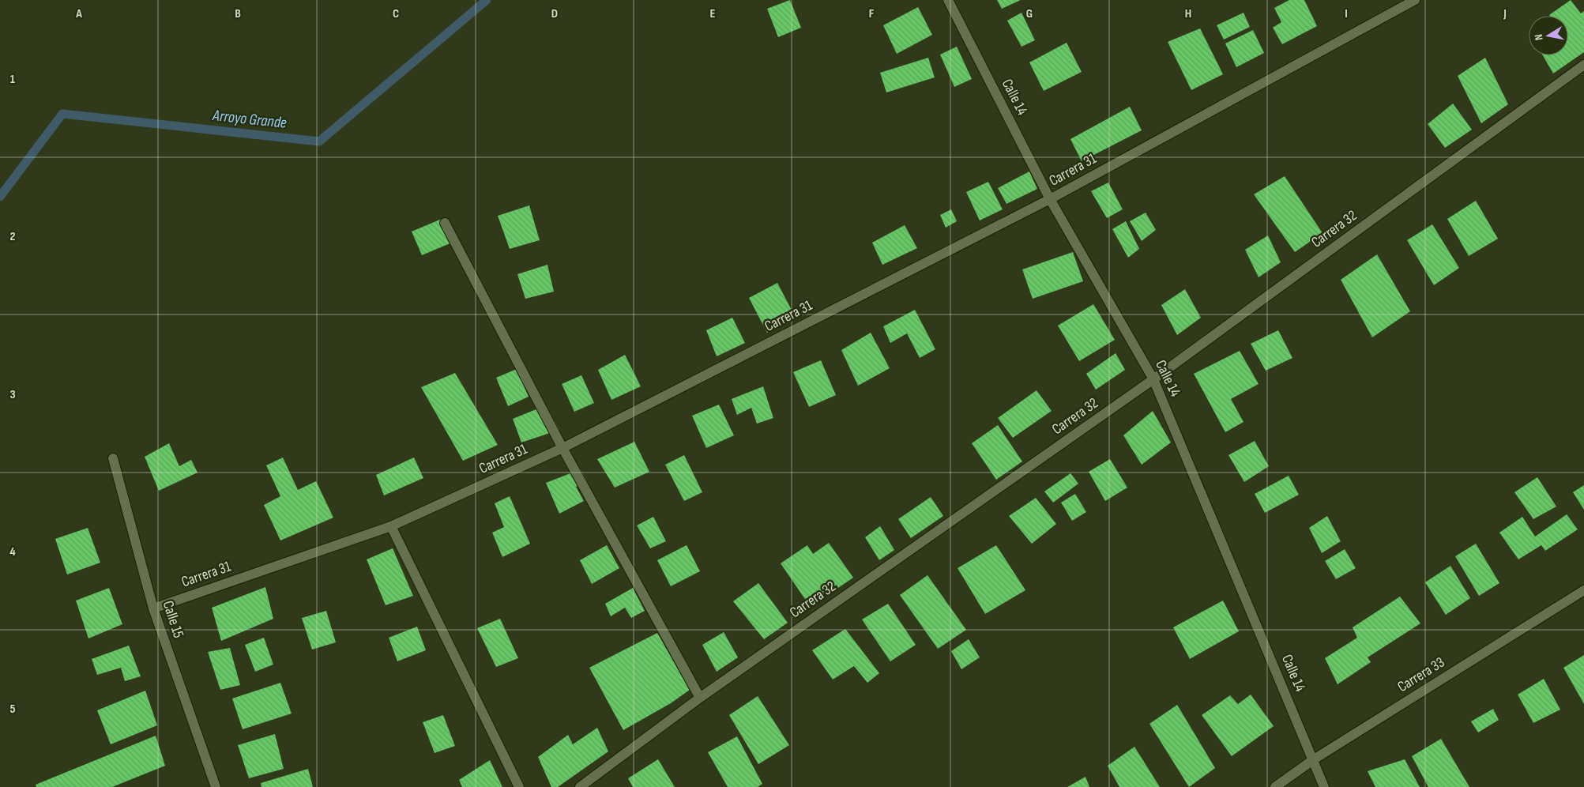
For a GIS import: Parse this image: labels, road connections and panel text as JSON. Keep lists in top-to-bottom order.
{
  "streets": {
    "street": [
      "Calle 14",
      "Carrera 31",
      "Carrera 32",
      "Calle 15",
      "Carrera 33"
    ]
  },
  "crossings": [
    ["Calle 14", "Carrera 31"],
    ["Calle 14", "Carrera 32"],
    ["Calle 14", "Carrera 33"],
    ["Carrera 31", "Calle 15"]
  ],
  "water": ["Arroyo Grande"],
  "north": "left",
  "grid": {
    "columns": [
      "A",
      "B",
      "C",
      "D",
      "E",
      "F",
      "G",
      "H",
      "I",
      "J"
    ],
    "rows": [
      "1",
      "2",
      "3",
      "4",
      "5"
    ]
  }
}
